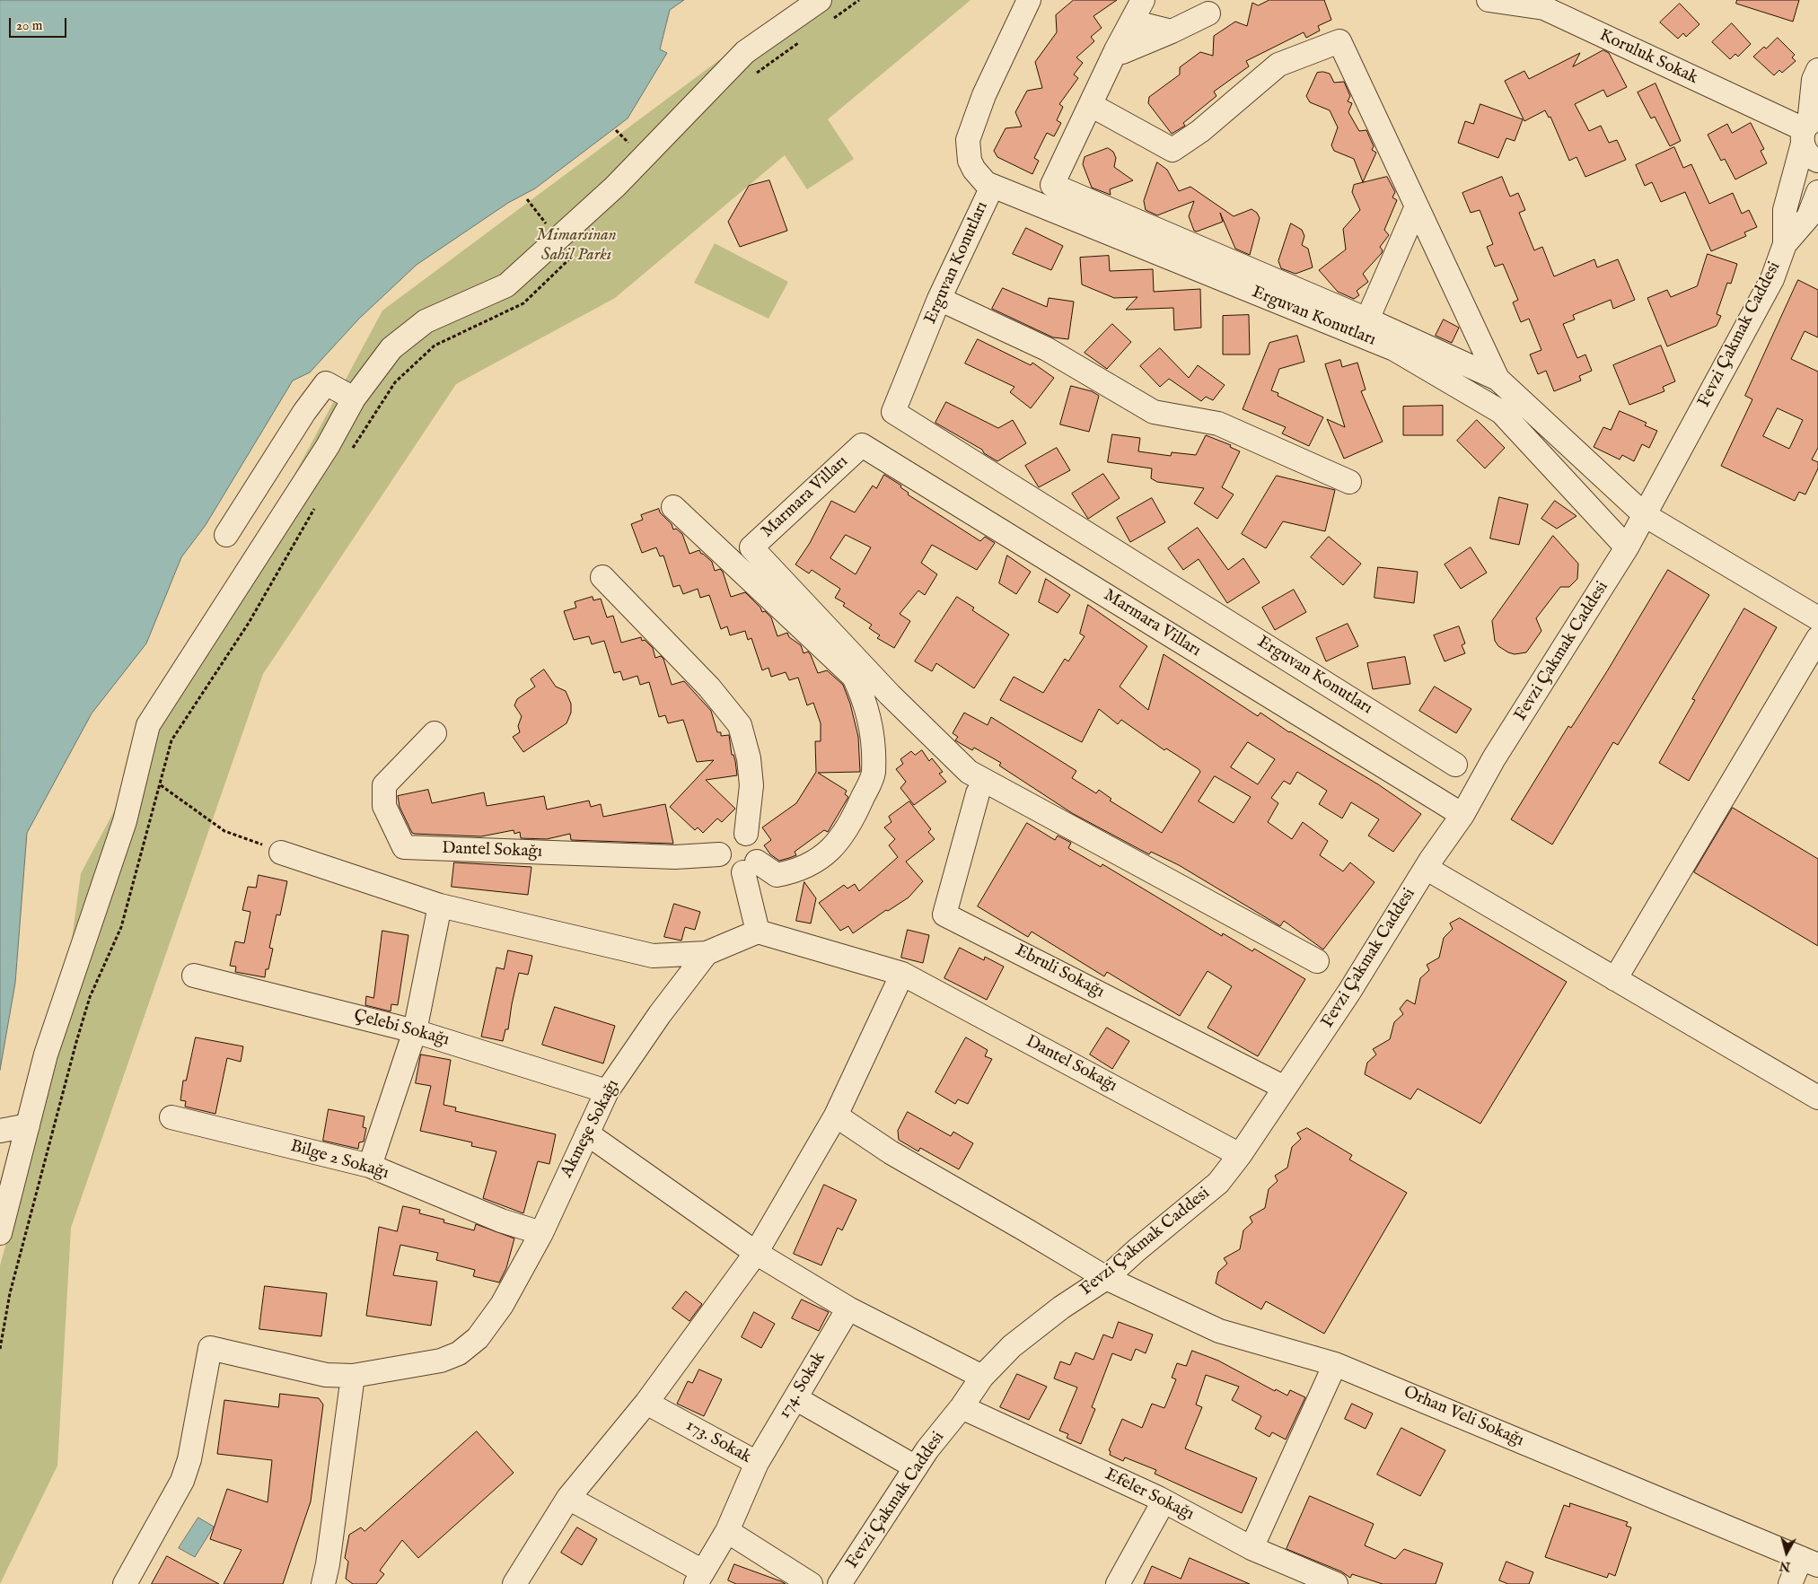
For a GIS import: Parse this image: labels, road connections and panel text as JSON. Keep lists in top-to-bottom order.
{
  "streets": {
    "street": [
      "Koruluk Sokak",
      "Erguvan Konutları",
      "Fevzi Çakmak Caddesi",
      "Marmara Vilları",
      "Dantel Sokağı",
      "Ebruli Sokağı",
      "Çelebi Sokağı",
      "Akmeşe Sokağı",
      "Bilge 2 Sokağı",
      "174. Sokak",
      "Orhan Veli Sokağı",
      "173. Sokak",
      "Efeler Sokağı"
    ]
  },
  "crossings": [
    ["Koruluk Sokak", "Fevzi Çakmak Caddesi"],
    ["Erguvan Konutları", "Fevzi Çakmak Caddesi"],
    ["Fevzi Çakmak Caddesi", "Marmara Vilları"],
    ["Fevzi Çakmak Caddesi", "Dantel Sokağı"],
    ["Fevzi Çakmak Caddesi", "Ebruli Sokağı"],
    ["Fevzi Çakmak Caddesi", "Orhan Veli Sokağı"],
    ["Fevzi Çakmak Caddesi", "Efeler Sokağı"],
    ["Çelebi Sokağı", "Akmeşe Sokağı"],
    ["Akmeşe Sokağı", "Bilge 2 Sokağı"],
    ["174. Sokak", "173. Sokak"]
  ],
  "parks": ["Mimarsinan Sahil Parkı"],
  "scale_bar": "20 m",
  "north": "bottom"
}
